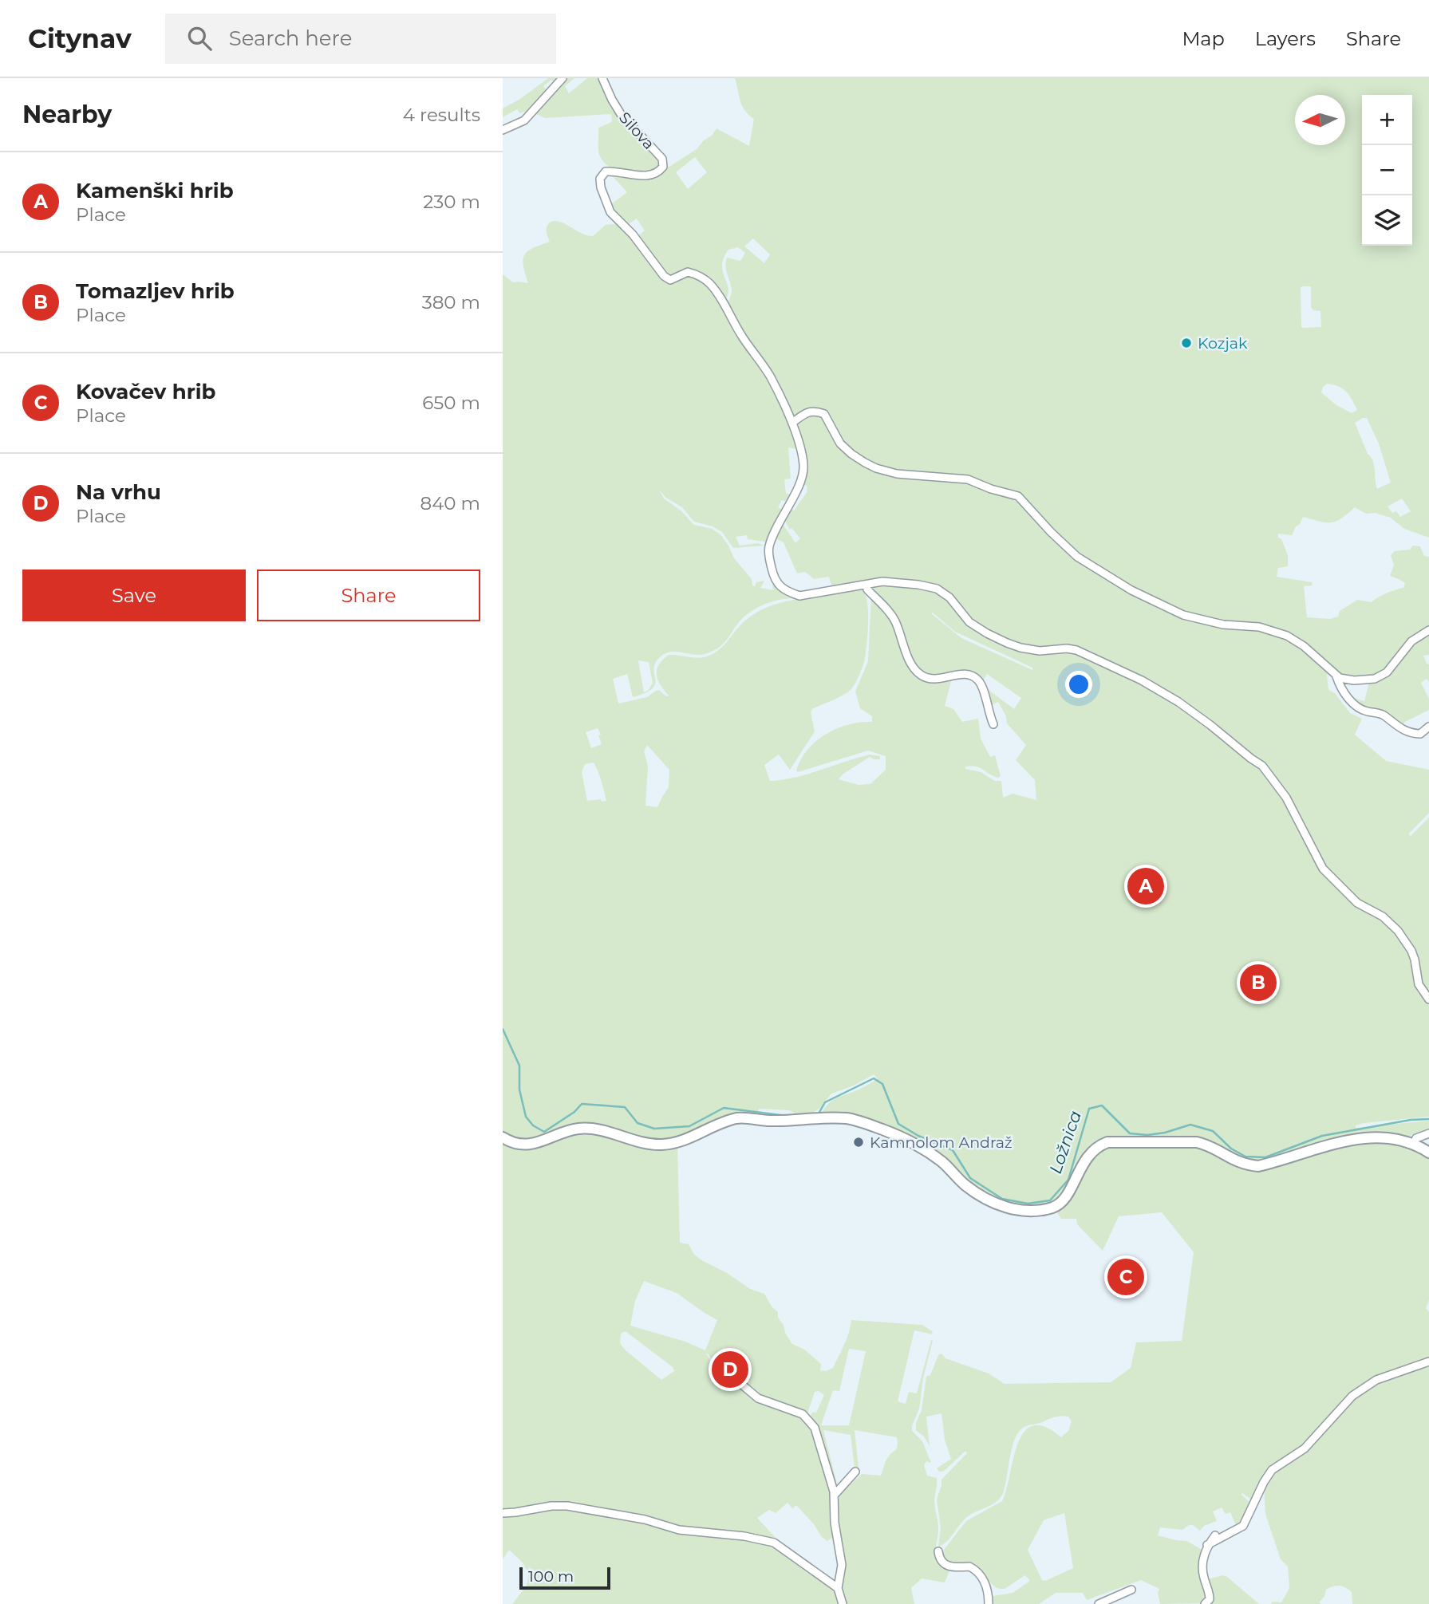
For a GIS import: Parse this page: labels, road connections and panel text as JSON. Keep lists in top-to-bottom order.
{
  "streets": {
    "street": ["Silova"]
  },
  "water": ["Ložnica"],
  "places": ["Kozjak", "Kamnolom Andraž"],
  "scale_bar": "100 m",
  "north": "left",
  "page": {
    "header": "Citynav",
    "search": "Search here",
    "nav": ["Map", "Layers", "Share"],
    "heading": ["Nearby", "4 results"],
    "map_buttons": ["+", "−"],
    "list": [
      {
        "mark": "A",
        "name": "Kamenški hrib",
        "note": "Place",
        "value": "230 m"
      },
      {
        "mark": "B",
        "name": "Tomazljev hrib",
        "note": "Place",
        "value": "380 m"
      },
      {
        "mark": "C",
        "name": "Kovačev hrib",
        "note": "Place",
        "value": "650 m"
      },
      {
        "mark": "D",
        "name": "Na vrhu",
        "note": "Place",
        "value": "840 m"
      }
    ],
    "buttons": ["Save", "Share"],
    "pins": [
      "A",
      "B",
      "C",
      "D"
    ],
    "scale": "100 m"
  }
}
